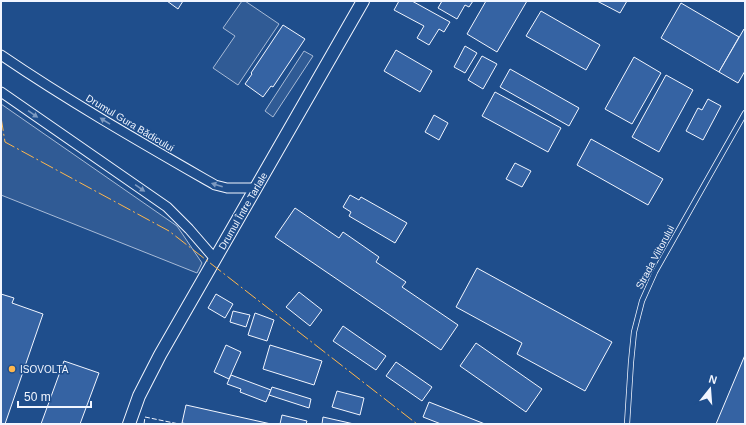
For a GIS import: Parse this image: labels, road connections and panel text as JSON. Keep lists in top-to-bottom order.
{
  "streets": {
    "main road": ["Drumul Între Tarlale"],
    "street": ["Drumul Gura Bădicului"],
    "lane": ["Strada Viitorului"]
  },
  "crossings": [
    ["Drumul Gura Bădicului", "Drumul Între Tarlale"]
  ],
  "places": ["ISOVOLTA"],
  "scale_bar": "50 m",
  "north": "top"
}
